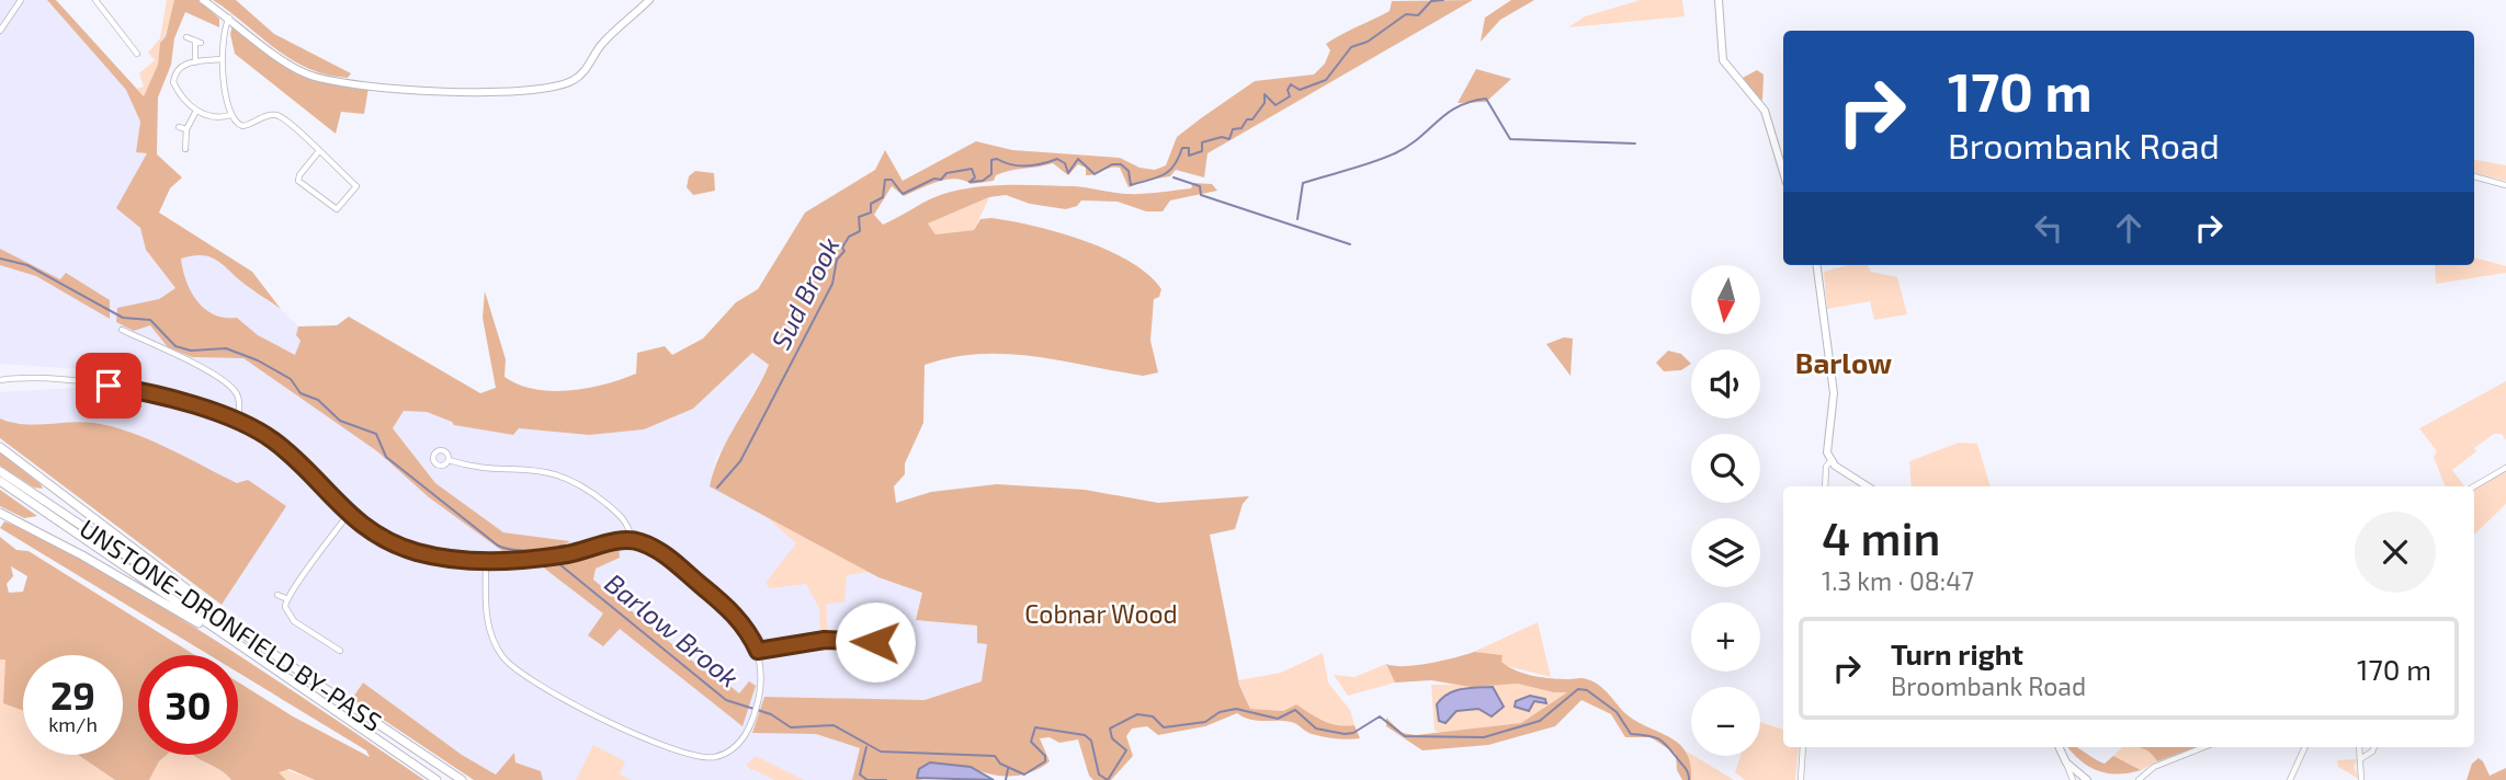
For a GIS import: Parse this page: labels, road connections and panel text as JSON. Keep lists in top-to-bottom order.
{
  "streets": {
    "highway": ["UNSTONE-DRONFIELD BY-PASS"]
  },
  "districts": ["Barlow"],
  "water": ["Sud Brook", "Barlow Brook"],
  "parks": ["Cobnar Wood"],
  "north": "bottom",
  "page": {
    "turn": ["170 m", "Broombank Road"],
    "map_buttons": ["+", "−"],
    "heading": ["4 min", "1.3 km · 08:47"],
    "list": [
      {
        "name": "Turn right",
        "note": "Broombank Road",
        "value": "170 m"
      }
    ],
    "speed": "29 km/h",
    "limit": "30"
  }
}
